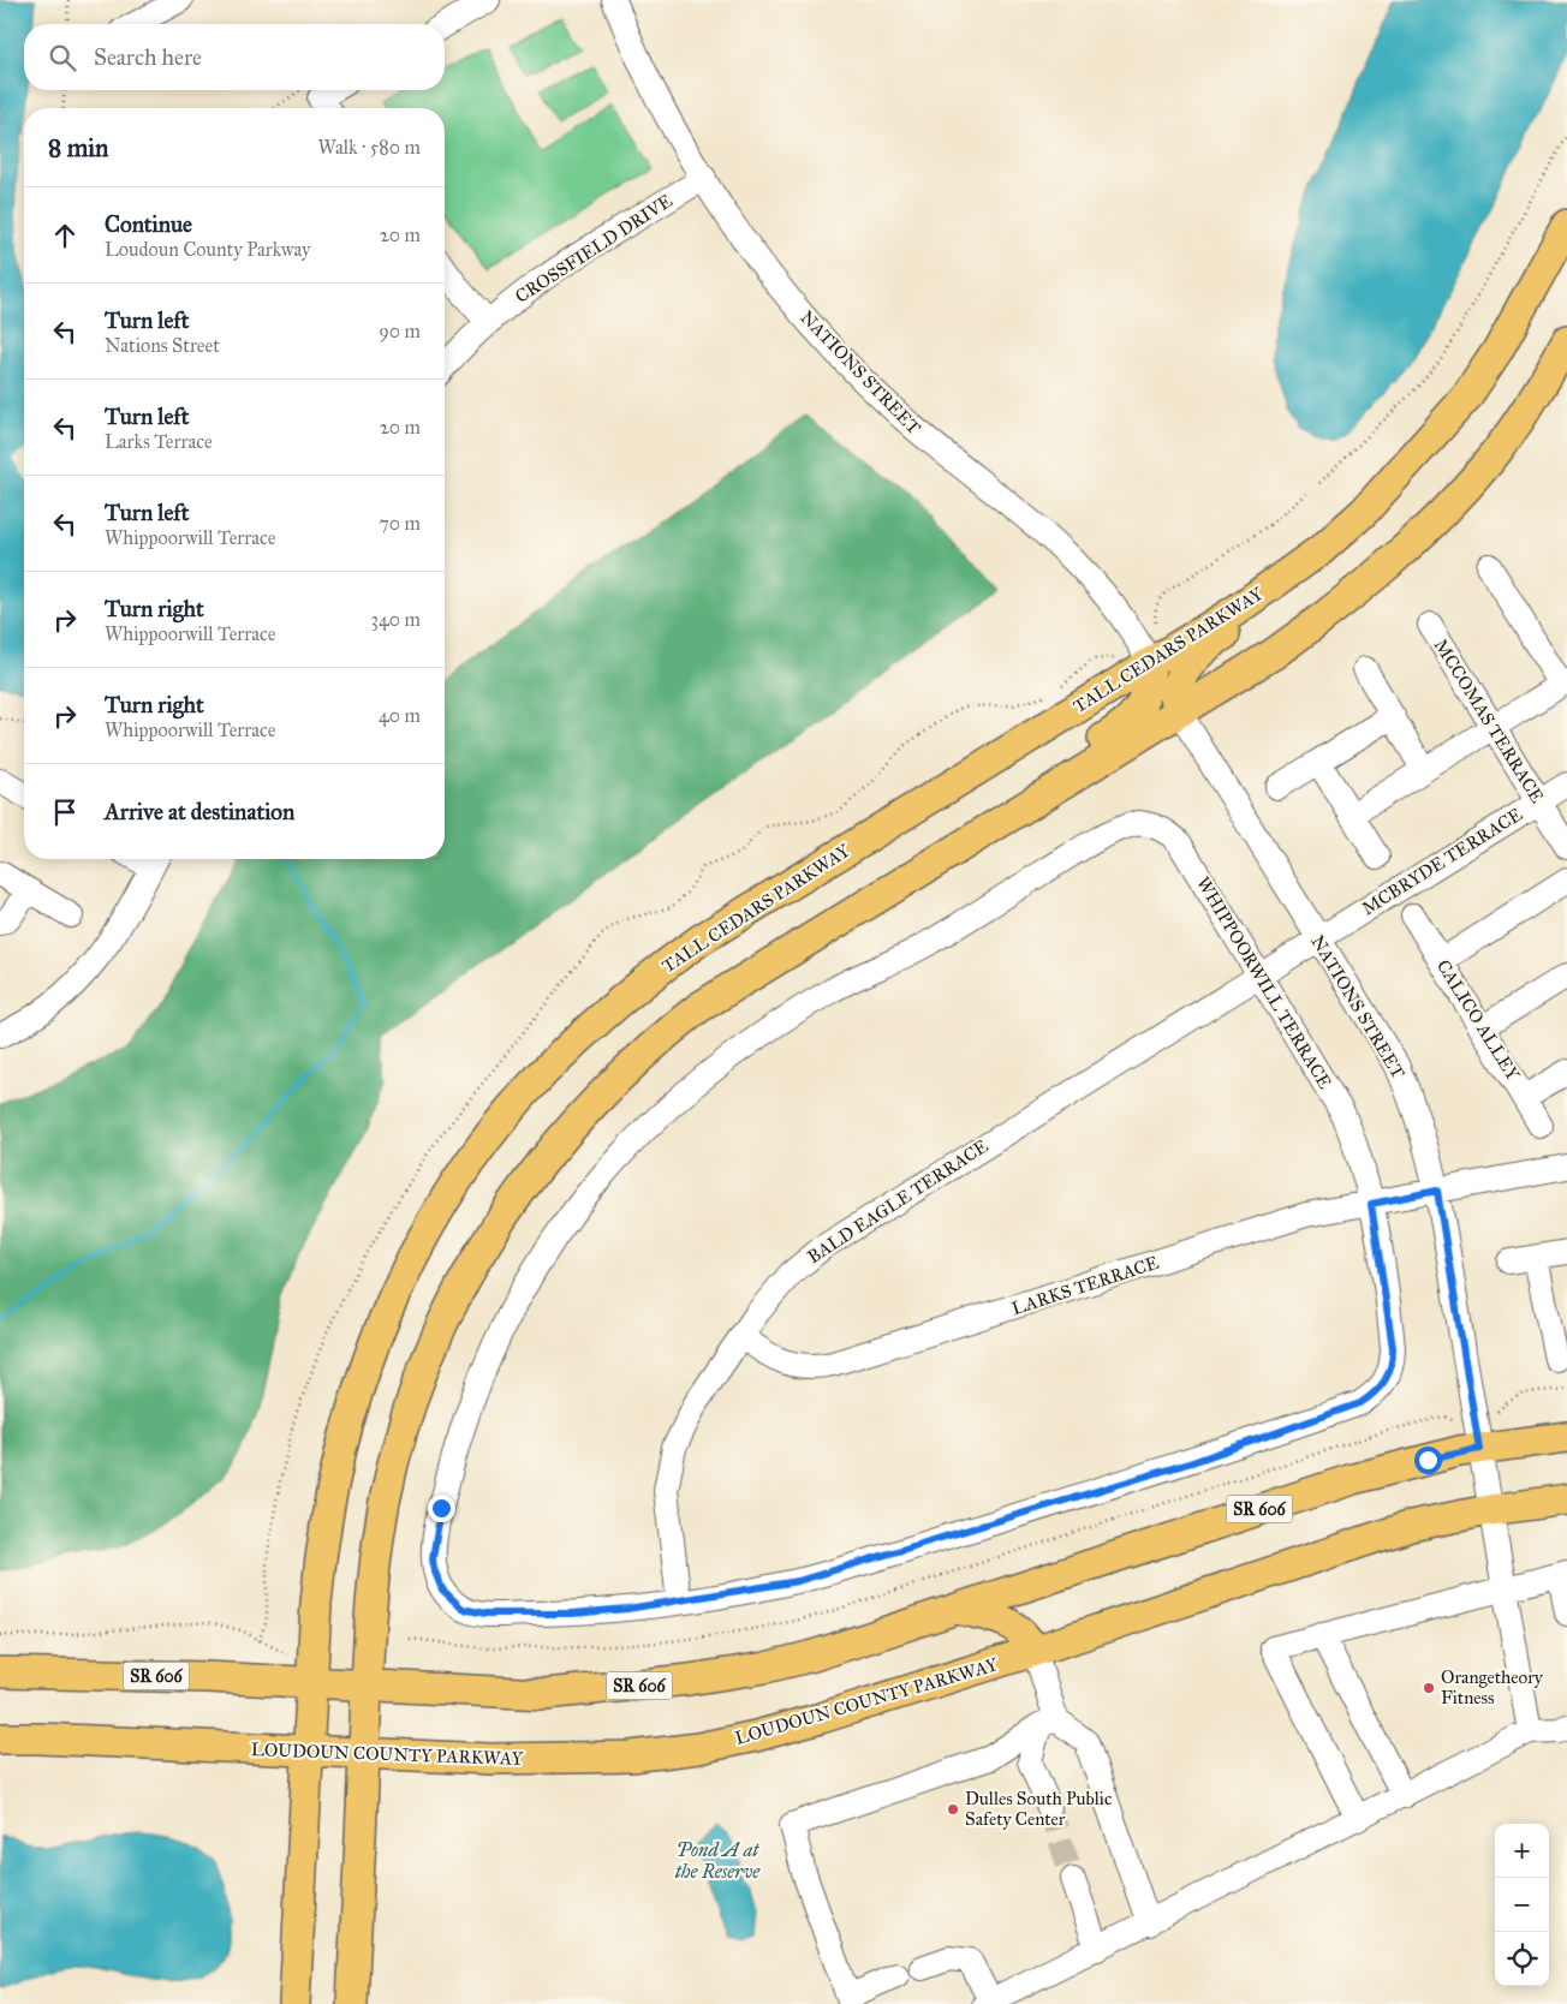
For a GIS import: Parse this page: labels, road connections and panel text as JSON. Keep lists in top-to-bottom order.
{
  "streets": {
    "main road": ["TALL CEDARS PARKWAY", "SR 606", "LOUDOUN COUNTY PARKWAY"],
    "street": [
      "CROSSFIELD DRIVE",
      "NATIONS STREET",
      "MCCOMAS TERRACE",
      "MCBRYDE TERRACE",
      "WHIPPOORWILL TERRACE",
      "CALICO ALLEY",
      "BALD EAGLE TERRACE",
      "LARKS TERRACE"
    ]
  },
  "crossings": [
    ["CROSSFIELD DRIVE", "NATIONS STREET"],
    ["NATIONS STREET", "TALL CEDARS PARKWAY"],
    ["NATIONS STREET", "MCBRYDE TERRACE"],
    ["NATIONS STREET", "BALD EAGLE TERRACE"],
    ["NATIONS STREET", "LARKS TERRACE"],
    ["NATIONS STREET", "SR 606"],
    ["NATIONS STREET", "LOUDOUN COUNTY PARKWAY"],
    ["TALL CEDARS PARKWAY", "SR 606"],
    ["TALL CEDARS PARKWAY", "LOUDOUN COUNTY PARKWAY"],
    ["MCCOMAS TERRACE", "MCBRYDE TERRACE"],
    ["MCBRYDE TERRACE", "BALD EAGLE TERRACE"],
    ["WHIPPOORWILL TERRACE", "BALD EAGLE TERRACE"],
    ["WHIPPOORWILL TERRACE", "LARKS TERRACE"],
    ["BALD EAGLE TERRACE", "LARKS TERRACE"]
  ],
  "water": ["Pond A at the Reserve"],
  "places": ["Orangetheory Fitness", "Dulles South Public Safety Center"],
  "page": {
    "search": "Search here",
    "heading": ["8 min", "Walk · 580 m"],
    "list": [
      ["Continue", "Loudoun County Parkway", "20 m"],
      ["Turn left", "Nations Street", "90 m"],
      ["Turn left", "Larks Terrace", "20 m"],
      ["Turn left", "Whippoorwill Terrace", "70 m"],
      ["Turn right", "Whippoorwill Terrace", "340 m"],
      ["Turn right", "Whippoorwill Terrace", "40 m"],
      "Arrive at destination"
    ],
    "map_buttons": ["+", "−"]
  }
}
